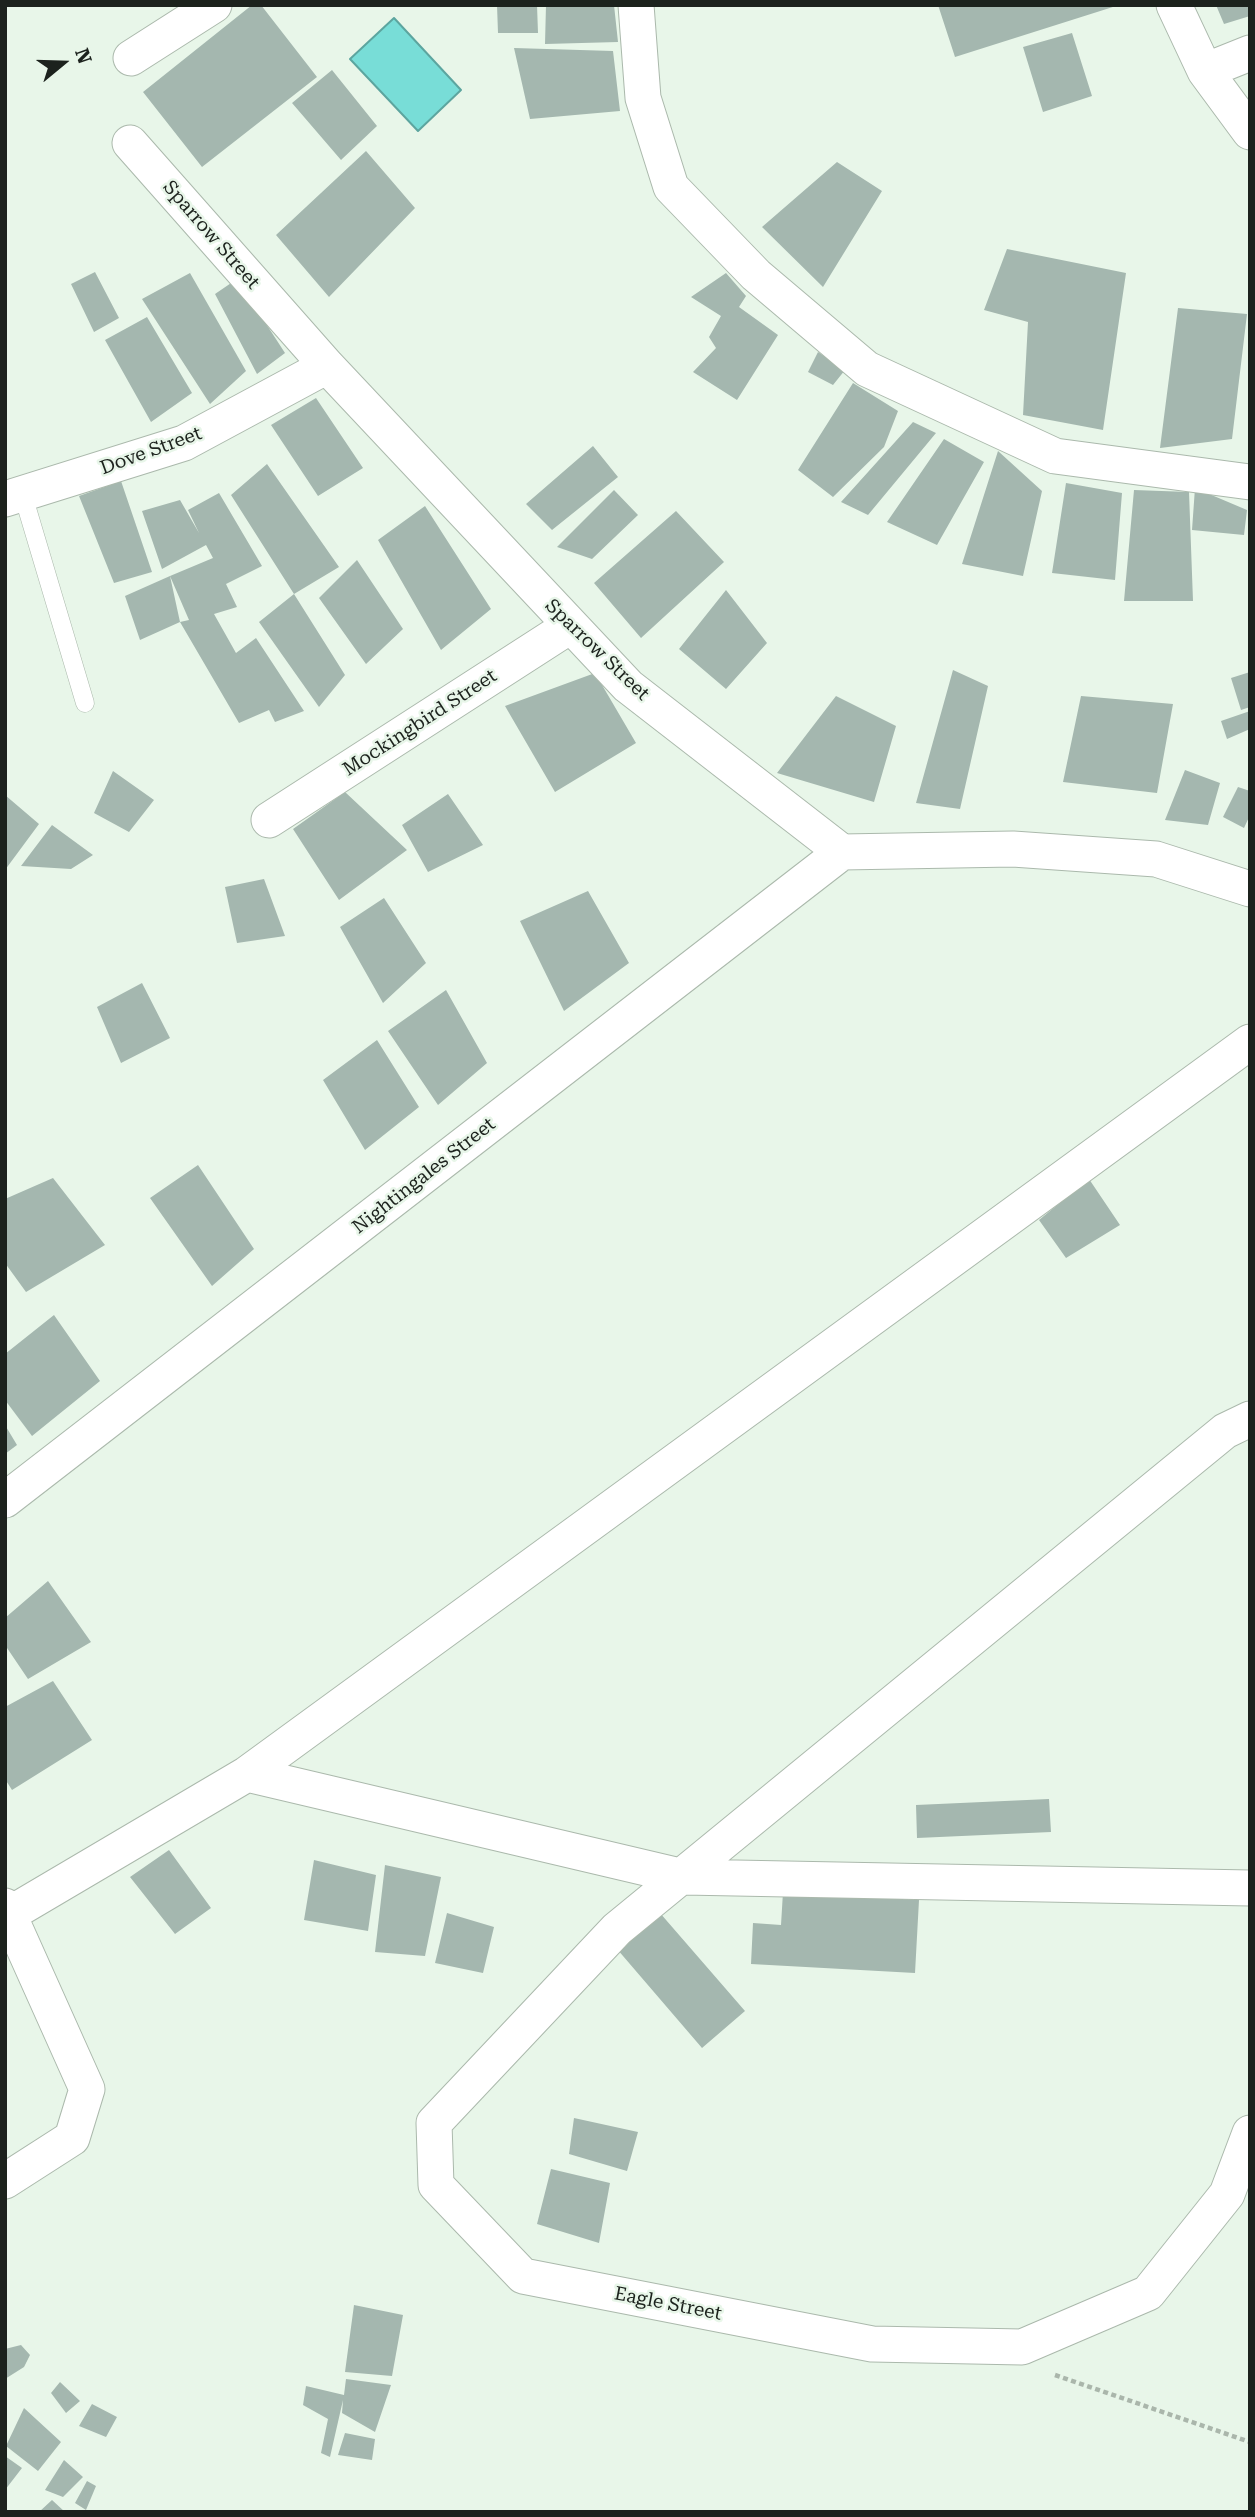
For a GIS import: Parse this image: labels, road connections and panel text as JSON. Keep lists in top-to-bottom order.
{
  "streets": {
    "street": [
      "Sparrow Street",
      "Dove Street",
      "Mockingbird Street",
      "Nightingales Street",
      "Eagle Street"
    ]
  },
  "crossings": [
    ["Sparrow Street", "Dove Street"],
    ["Sparrow Street", "Mockingbird Street"],
    ["Sparrow Street", "Nightingales Street"]
  ],
  "north": "right"
}
